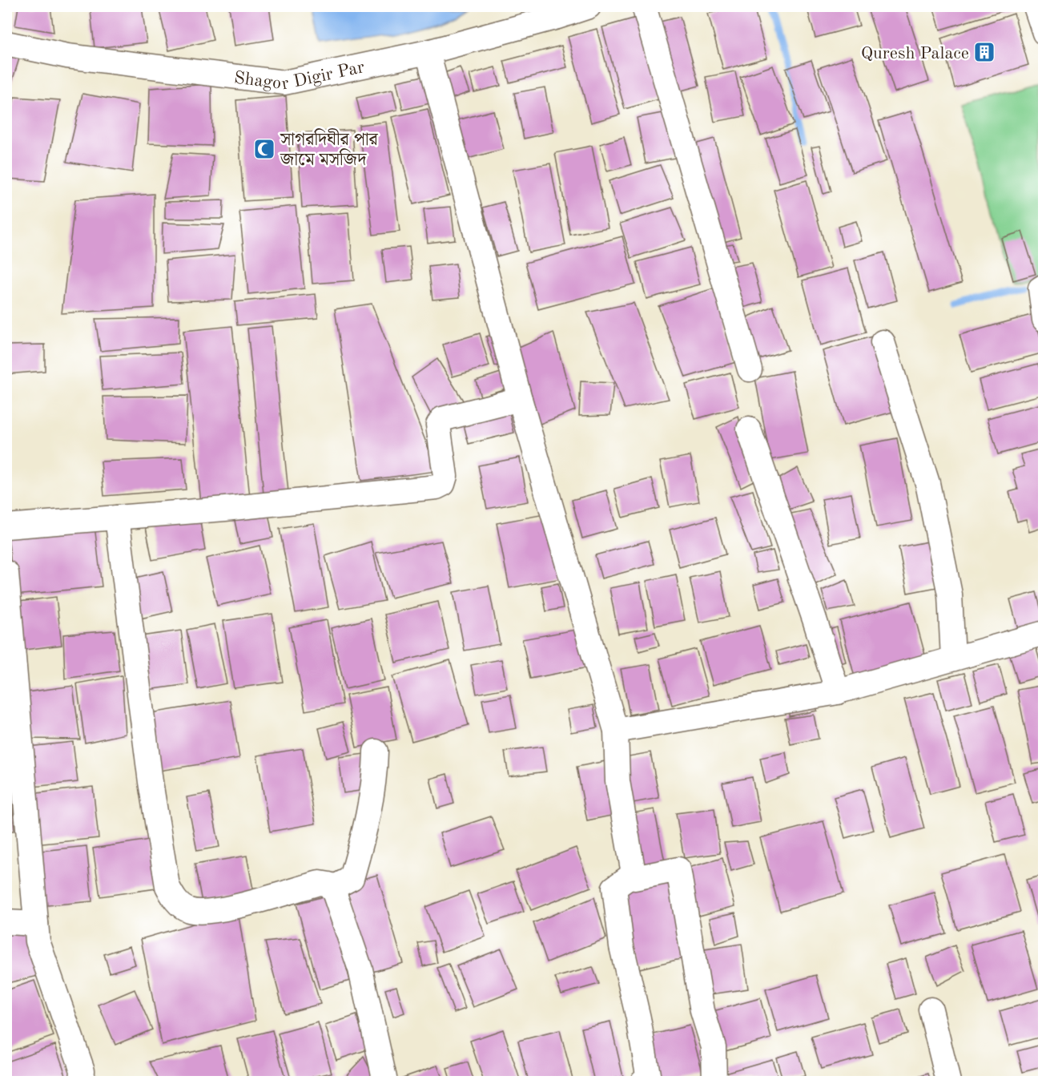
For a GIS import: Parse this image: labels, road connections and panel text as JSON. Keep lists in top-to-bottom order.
{
  "streets": {
    "street": ["Shagor Digir Par"]
  },
  "places": {
    "building": ["Quresh Palace"],
    "mosque": ["সাগরদিঘীর পার জামে মসজিদ"]
  }
}
